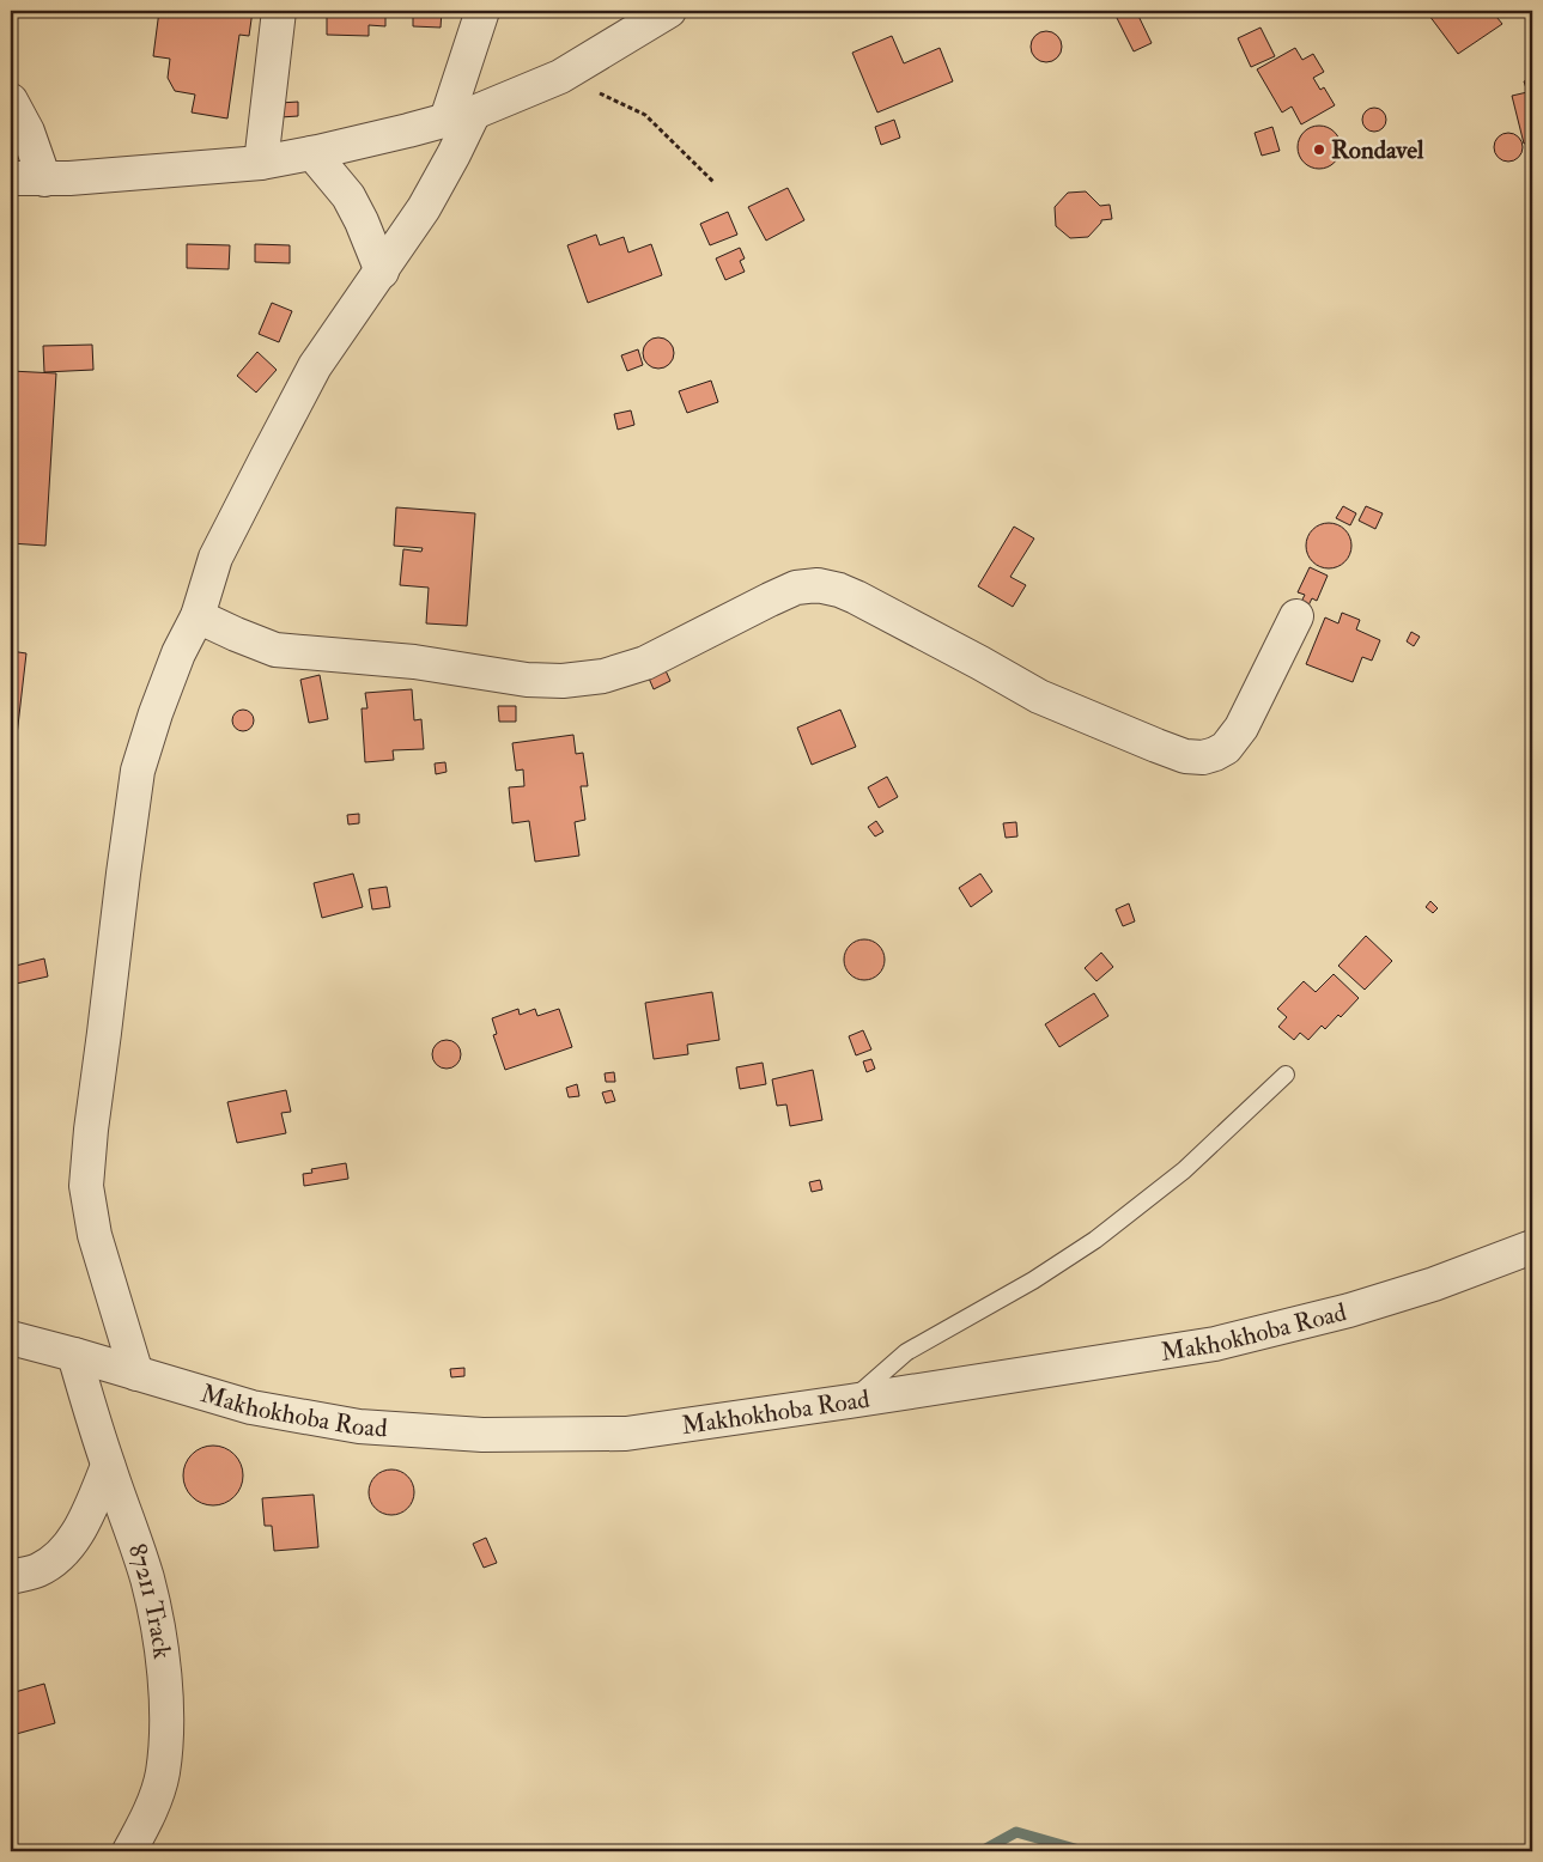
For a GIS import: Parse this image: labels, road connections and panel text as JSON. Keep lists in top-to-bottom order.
{
  "streets": {
    "street": ["Makhokhoba Road", "87211 Track"]
  },
  "crossings": [
    ["Makhokhoba Road", "87211 Track"]
  ],
  "places": ["Rondavel"]
}
